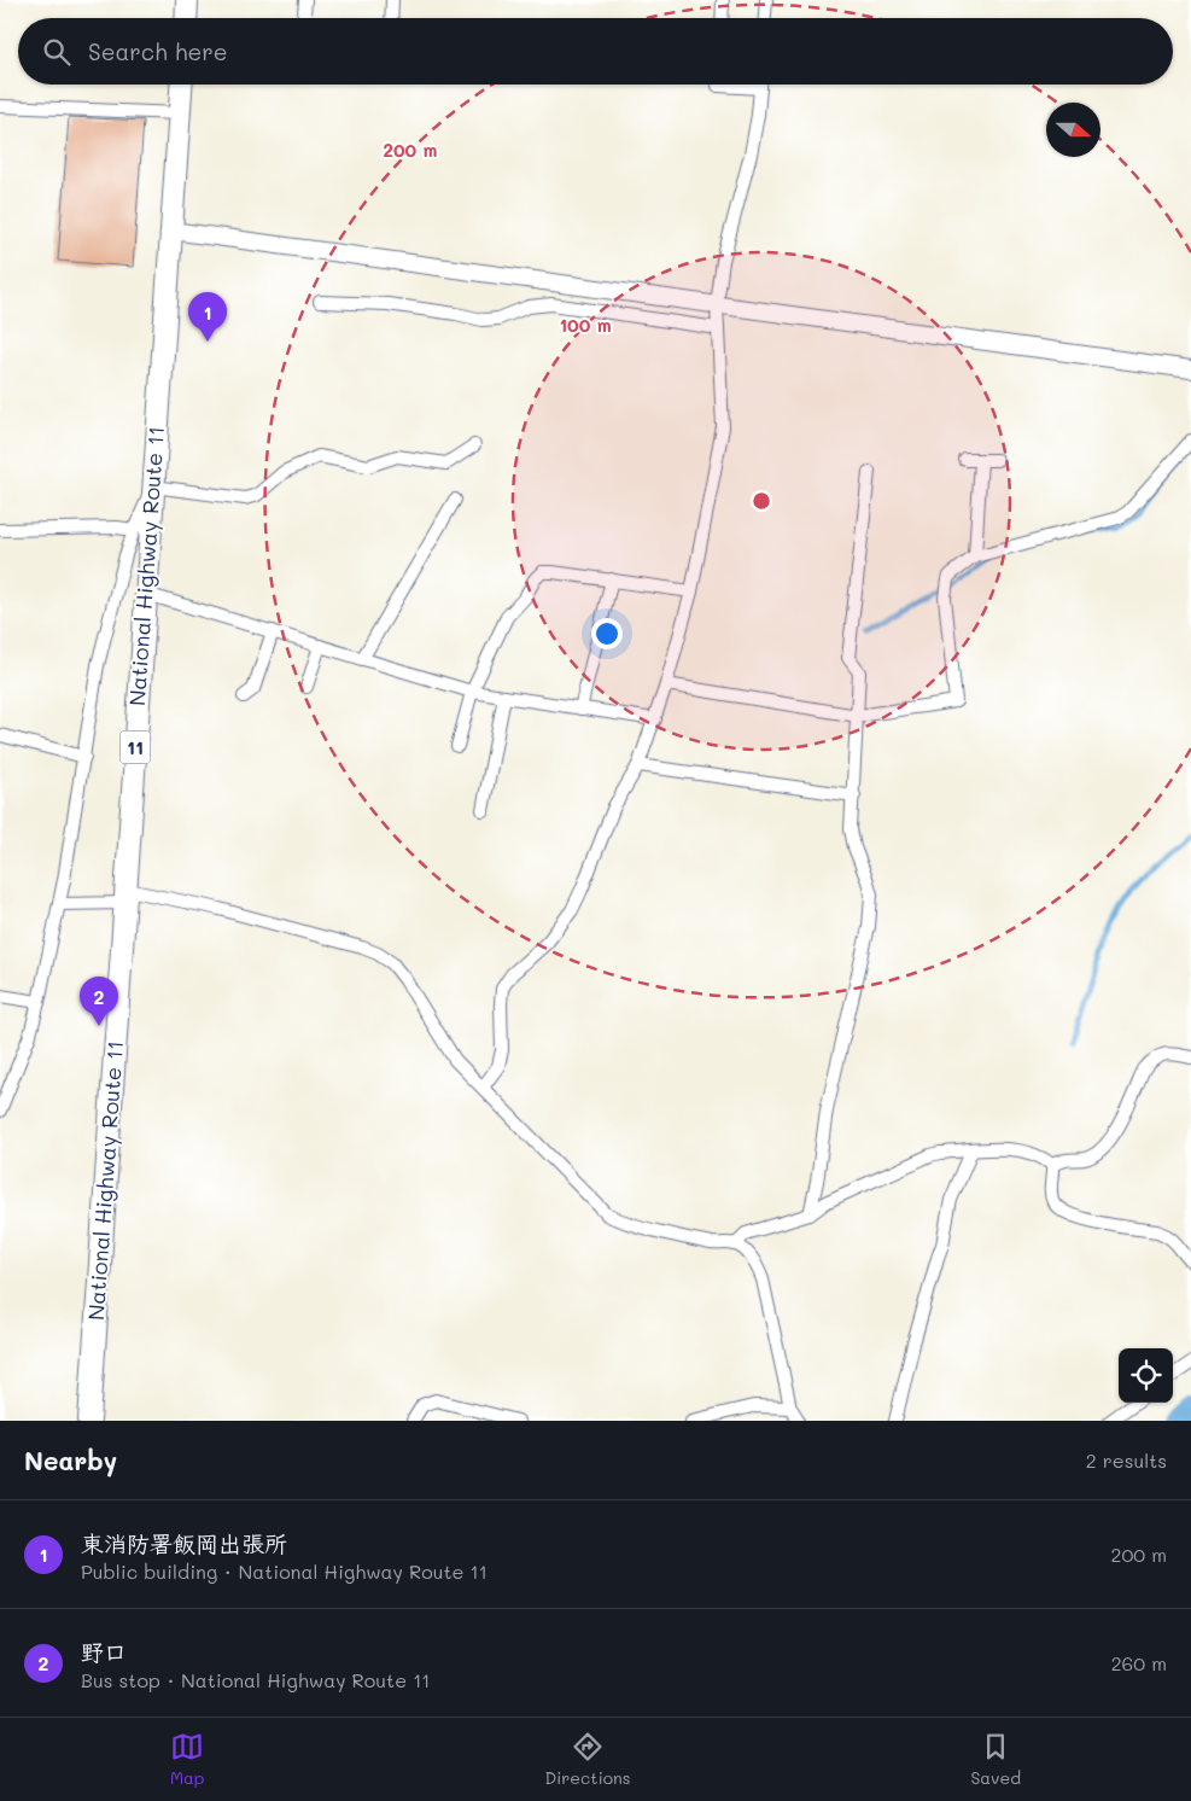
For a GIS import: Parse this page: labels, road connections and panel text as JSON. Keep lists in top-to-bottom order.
{
  "streets": {
    "highway": ["National Highway Route 11", "11"]
  },
  "north": "right",
  "page": {
    "search": "Search here",
    "pins": ["1", "2"],
    "heading": ["Nearby", "2 results"],
    "list": [
      {
        "mark": "1",
        "name": "東消防署飯岡出張所",
        "note": "Public building · National Highway Route 11",
        "value": "200 m"
      },
      {
        "mark": "2",
        "name": "野口",
        "note": "Bus stop · National Highway Route 11",
        "value": "260 m"
      }
    ],
    "nav": ["Map", "Directions", "Saved"]
  },
  "rings": ["200 m", "100 m"]
}
